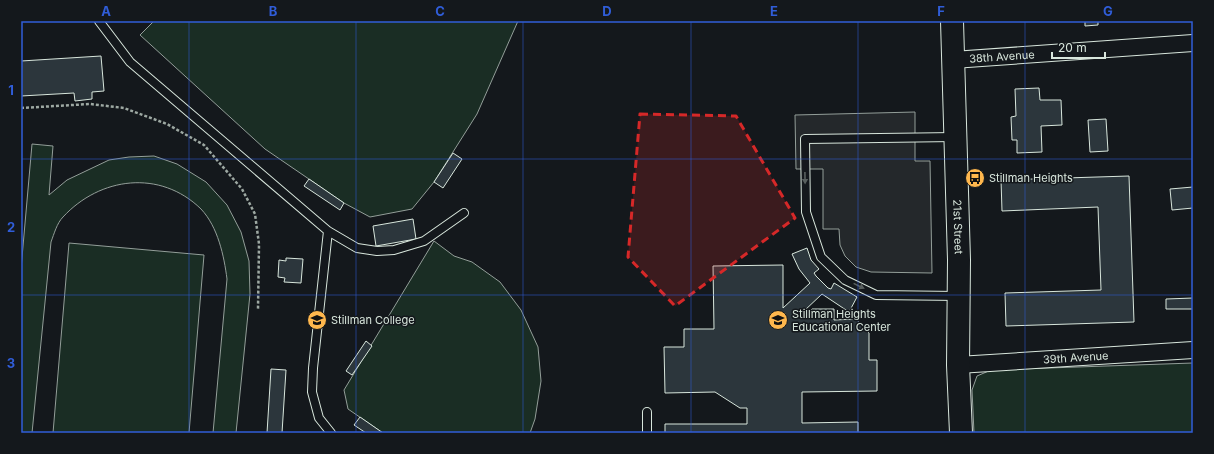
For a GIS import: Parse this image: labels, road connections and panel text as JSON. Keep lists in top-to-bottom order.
{
  "streets": {
    "street": ["38th Avenue", "21st Street", "39th Avenue"]
  },
  "crossings": [
    ["38th Avenue", "21st Street"],
    ["21st Street", "39th Avenue"]
  ],
  "places": {
    "bus stop": ["Stillman Heights"],
    "school or university": ["Stillman College", "Stillman Heights Educational Center"]
  },
  "scale_bar": "20 m",
  "grid": {
    "columns": [
      "A",
      "B",
      "C",
      "D",
      "E",
      "F",
      "G"
    ],
    "rows": ["1", "2", "3"]
  }
}
